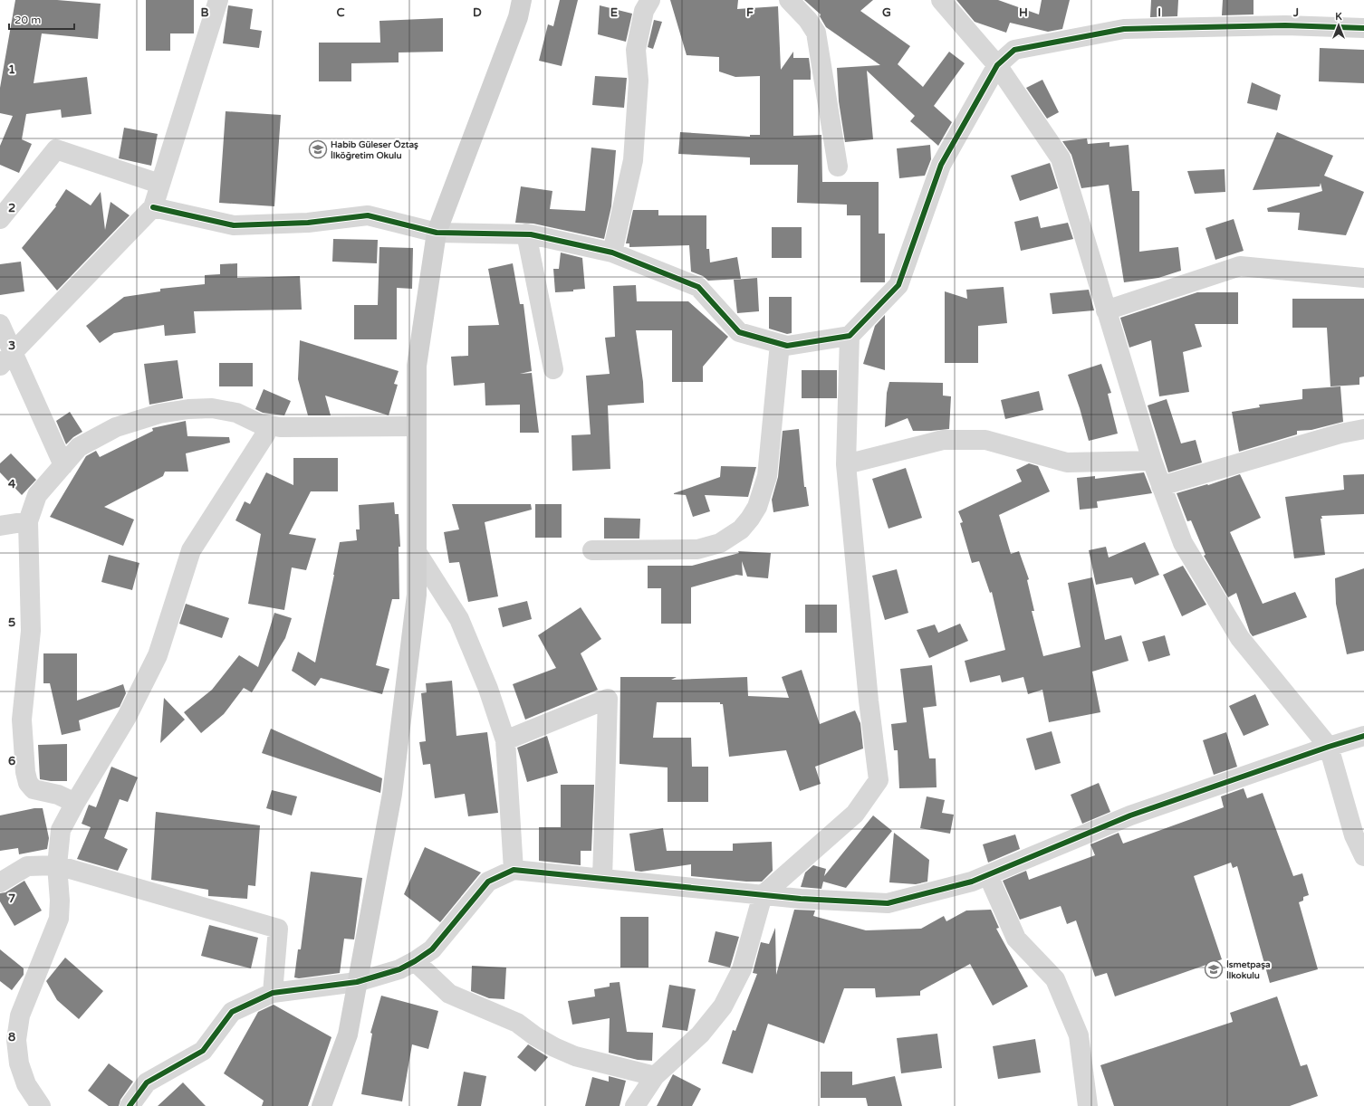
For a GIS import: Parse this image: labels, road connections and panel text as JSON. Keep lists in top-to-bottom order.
{
  "places": {
    "school or university": ["Habib Güleser Öztaş İlköğretim Okulu", "İsmetpaşa İlkokulu"]
  },
  "scale_bar": "20 m",
  "north": "top",
  "grid": {
    "columns": [
      "B",
      "C",
      "D",
      "E",
      "F",
      "G",
      "H",
      "I",
      "J"
    ],
    "rows": [
      "1",
      "2",
      "3",
      "4",
      "5",
      "6",
      "7",
      "8"
    ]
  }
}
